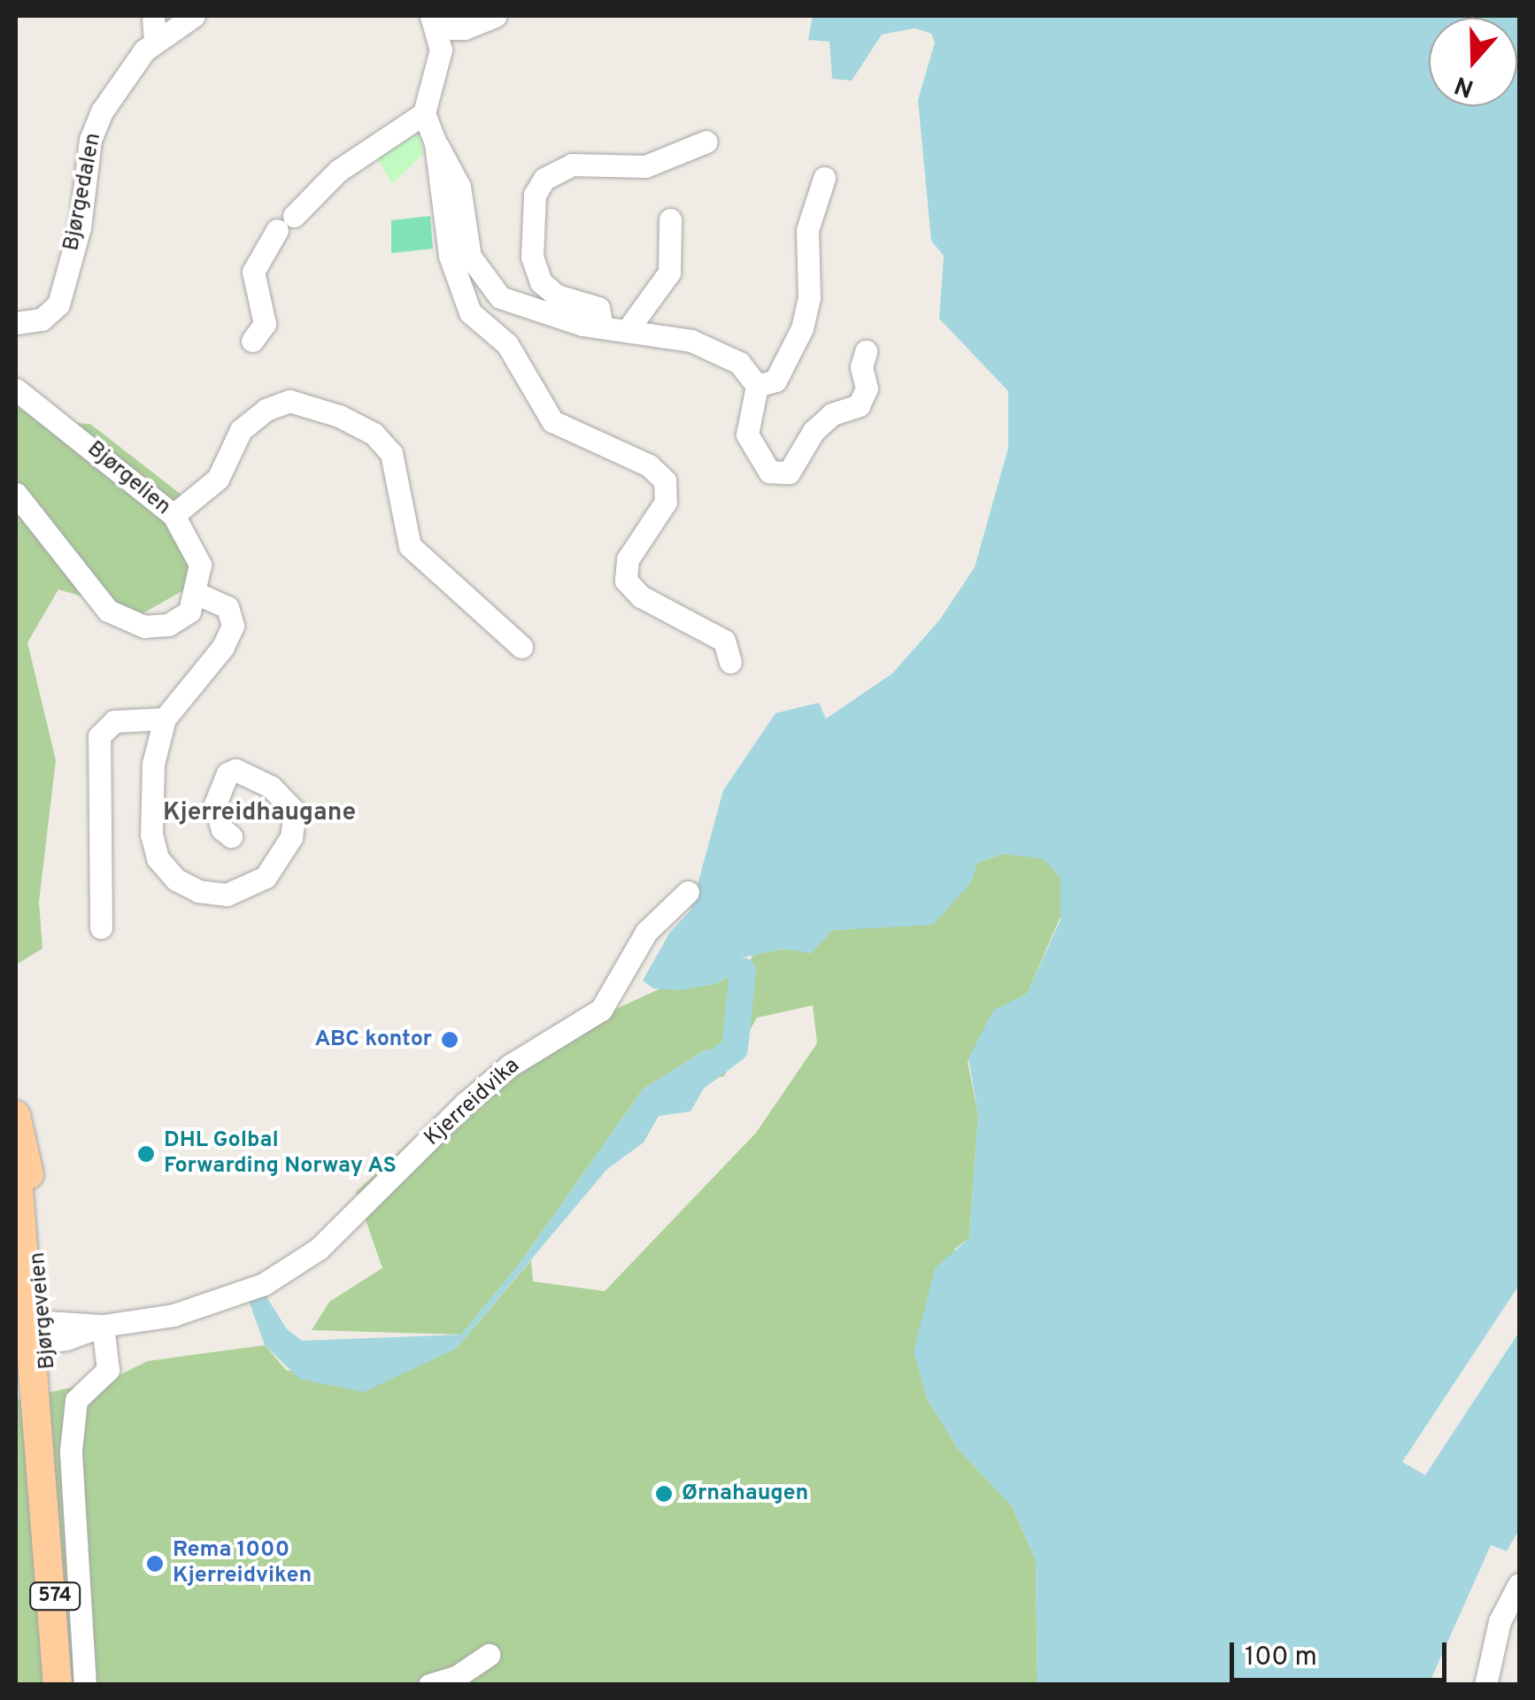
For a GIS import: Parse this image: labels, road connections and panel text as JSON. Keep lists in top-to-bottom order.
{
  "streets": {
    "main road": ["Bjørgeveien", "574"],
    "street": ["Bjørgedalen", "Bjørgelien", "Kjerreidvika"]
  },
  "crossings": [
    ["Kjerreidvika", "Bjørgeveien"]
  ],
  "districts": ["Kjerreidhaugane"],
  "places": [
    "ABC kontor",
    "DHL Golbal Forwarding Norway AS",
    "Ørnahaugen",
    "Rema 1000 Kjerreidviken"
  ],
  "scale_bar": "100 m",
  "north": "bottom"
}
